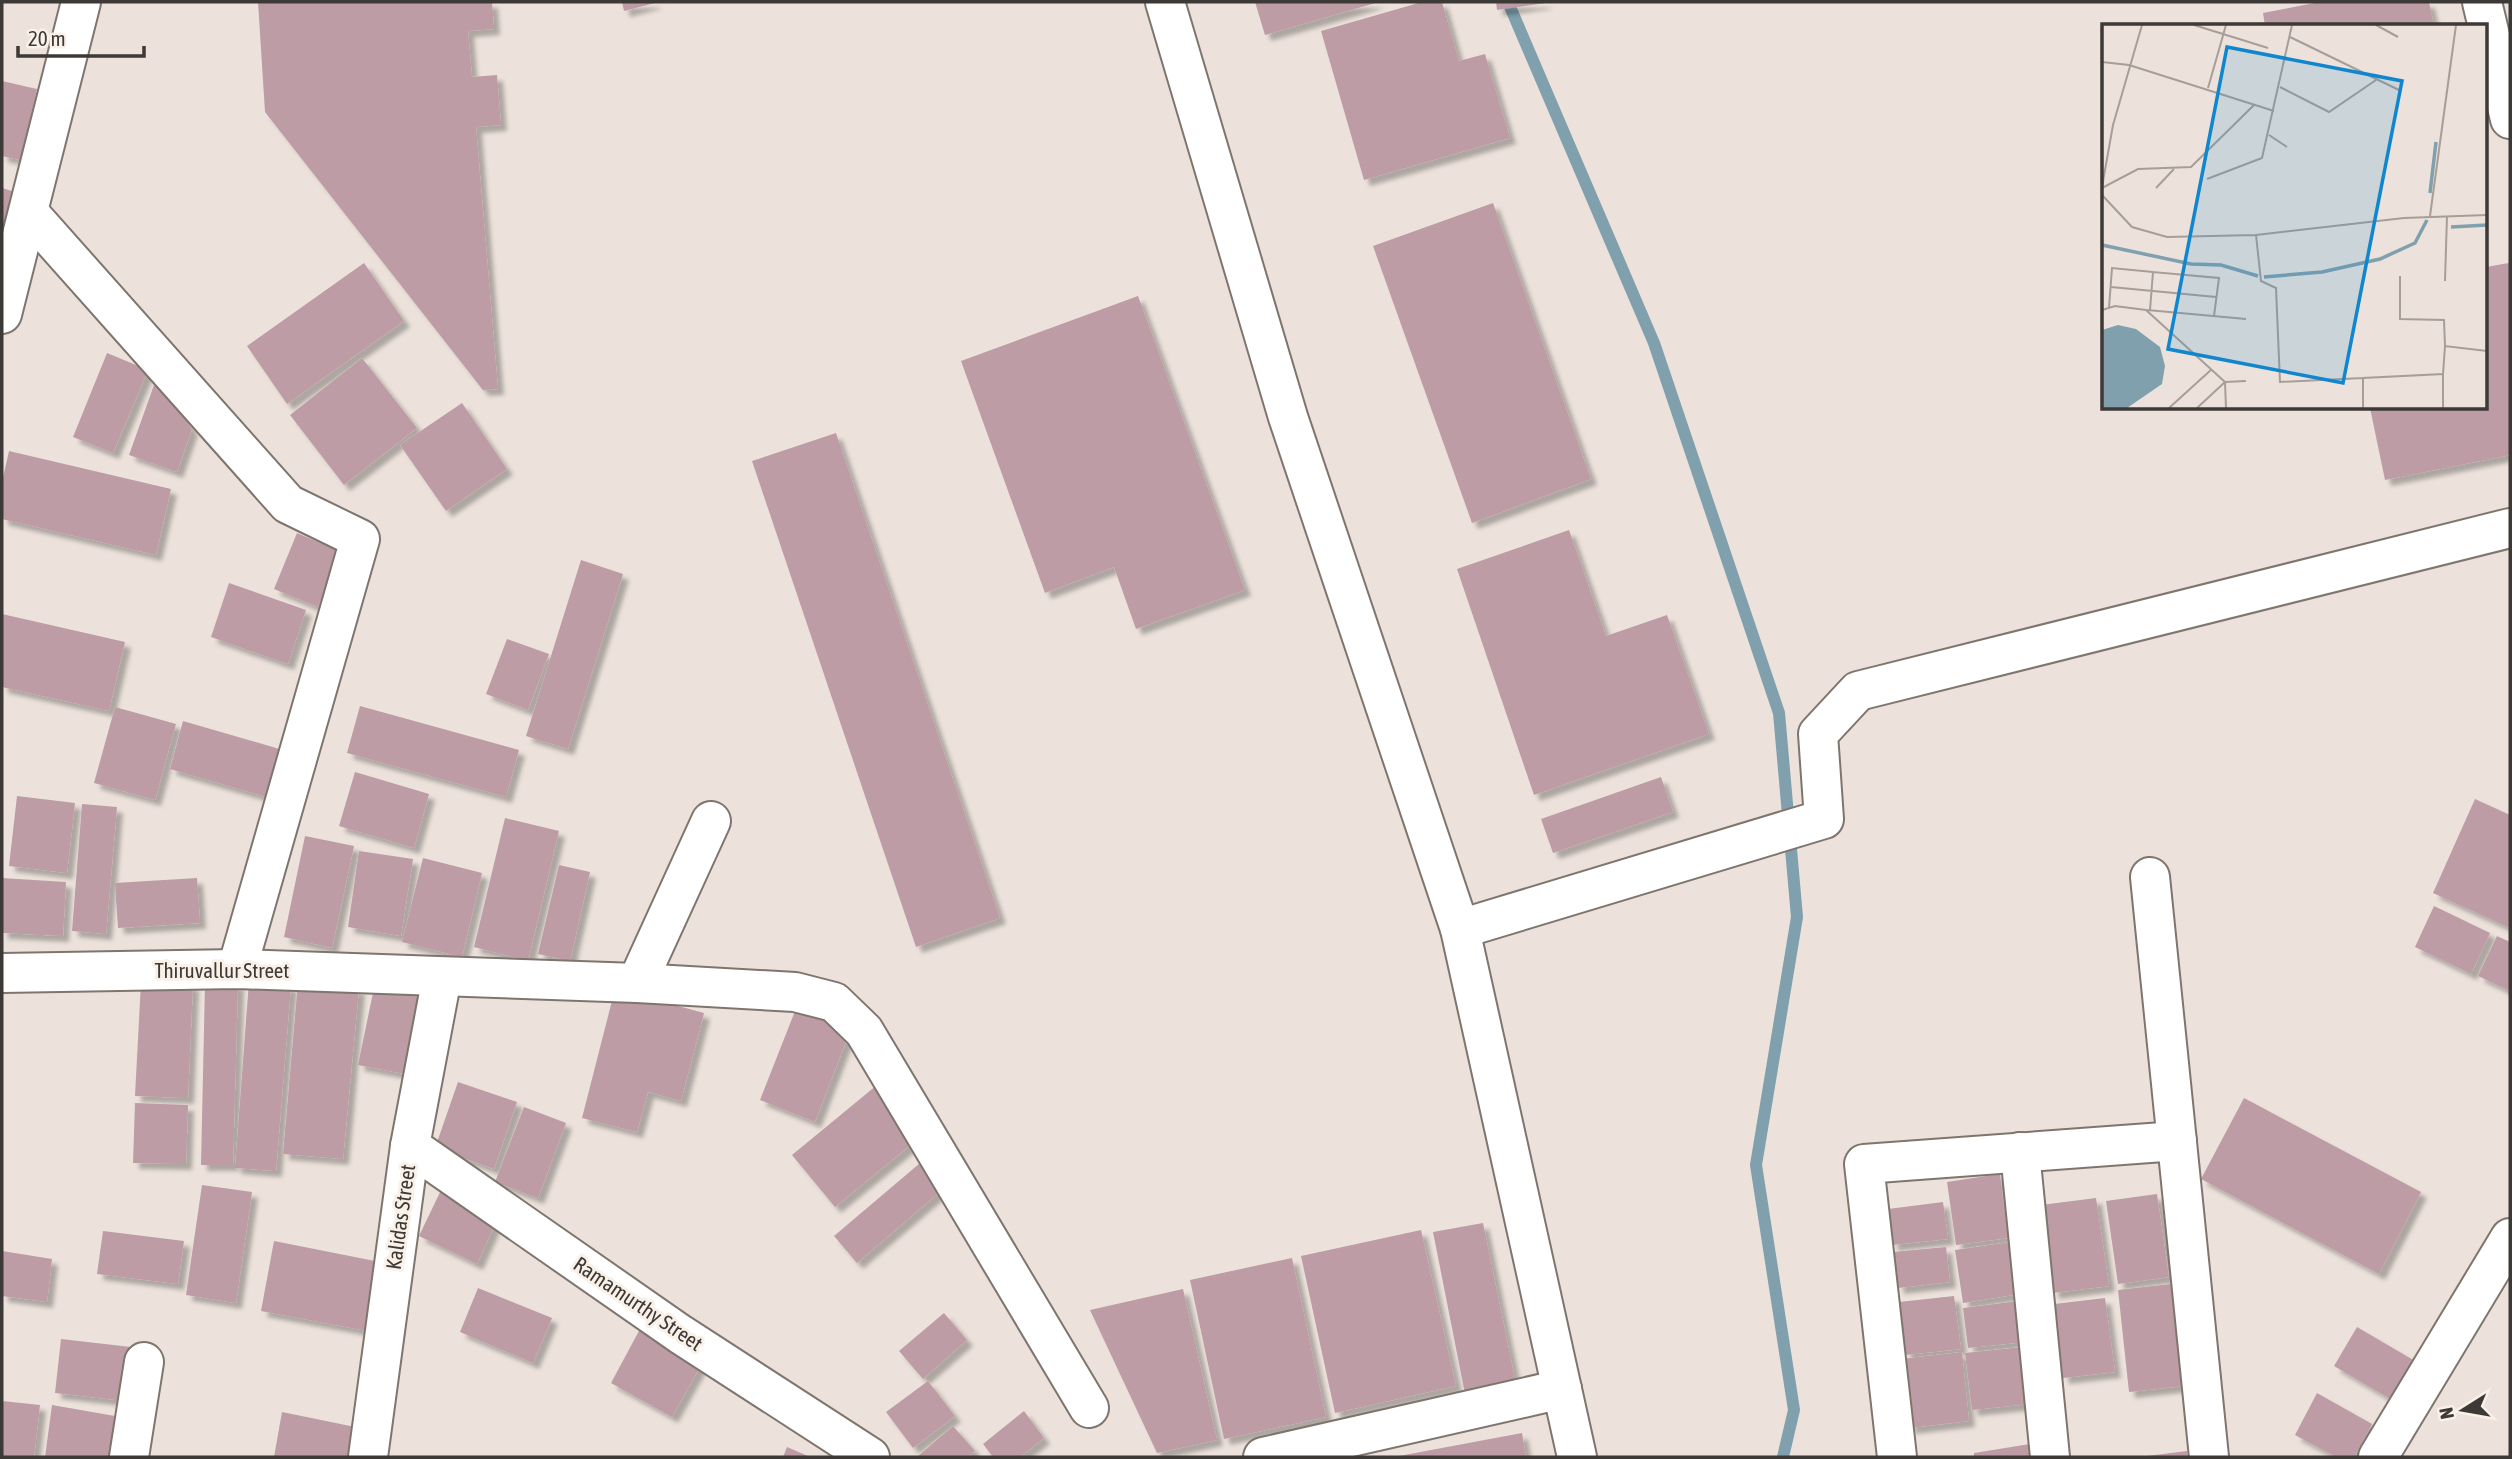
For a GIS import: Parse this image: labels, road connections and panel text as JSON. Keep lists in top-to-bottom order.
{
  "streets": {
    "street": ["Thiruvallur Street", "Kalidas Street", "Ramamurthy Street"]
  },
  "crossings": [
    ["Thiruvallur Street", "Kalidas Street"],
    ["Kalidas Street", "Ramamurthy Street"]
  ],
  "scale_bar": "20 m",
  "north": "left"
}
